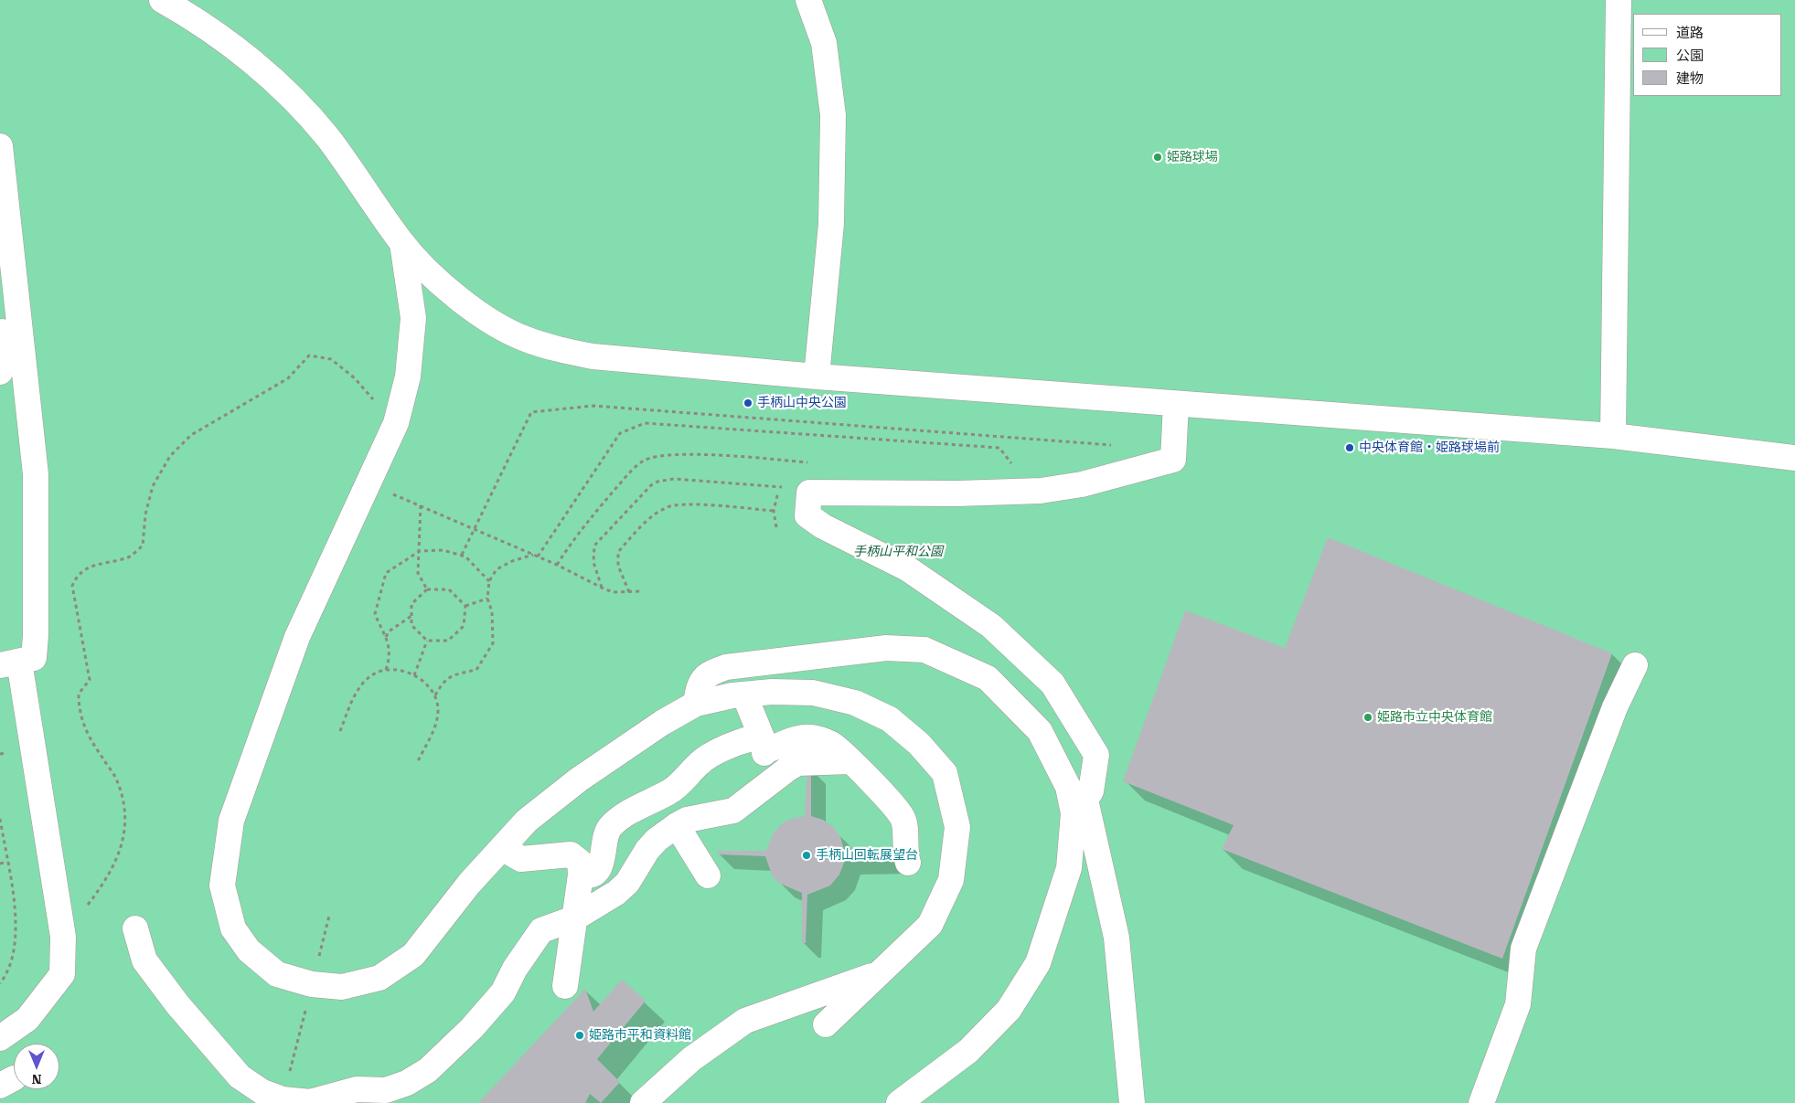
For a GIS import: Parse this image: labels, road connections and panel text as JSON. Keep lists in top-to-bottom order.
{
  "parks": ["手柄山平和公園"],
  "places": [
    "姫路球場",
    "手柄山中央公園",
    "中央体育館・姫路球場前",
    "姫路市立中央体育館",
    "手柄山回転展望台",
    "姫路市平和資料館"
  ],
  "legend": ["道路", "公園", "建物"],
  "north": "bottom"
}
